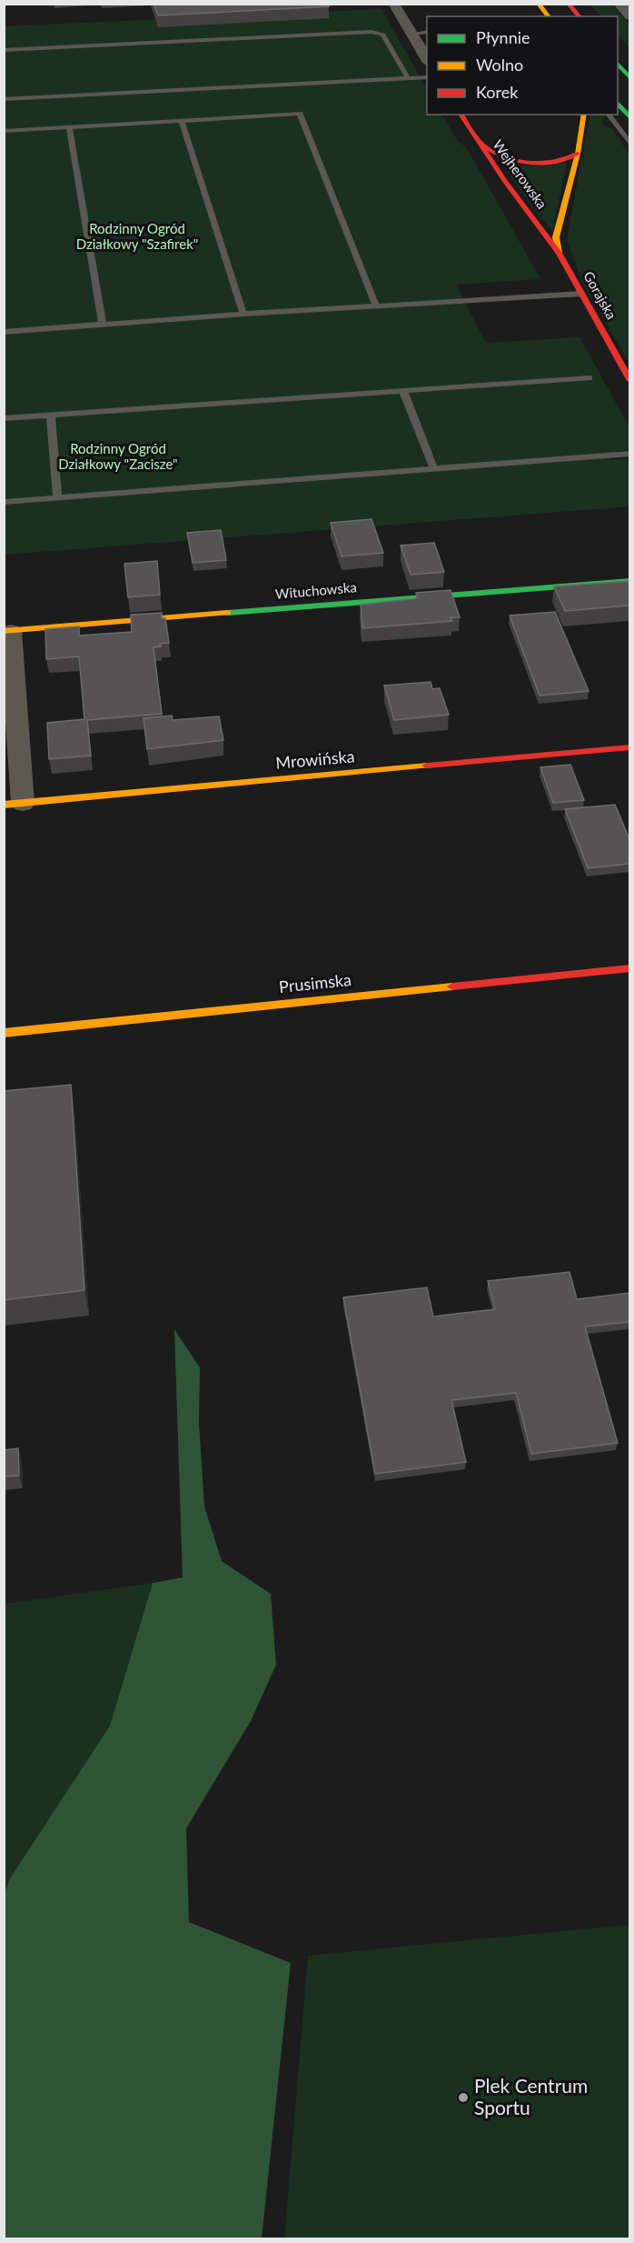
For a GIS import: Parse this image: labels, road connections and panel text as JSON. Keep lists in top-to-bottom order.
{
  "streets": {
    "street": [
      "Wejherowska",
      "Gorajska",
      "Wituchowska",
      "Mrowińska",
      "Prusimska"
    ]
  },
  "crossings": [
    ["Wejherowska", "Gorajska"]
  ],
  "parks": ["Rodzinny Ogród Działkowy \"Szafirek\"", "Rodzinny Ogród Działkowy \"Zacisze\""],
  "places": ["Plek Centrum Sportu"],
  "legend": ["Płynnie", "Wolno", "Korek"]
}
